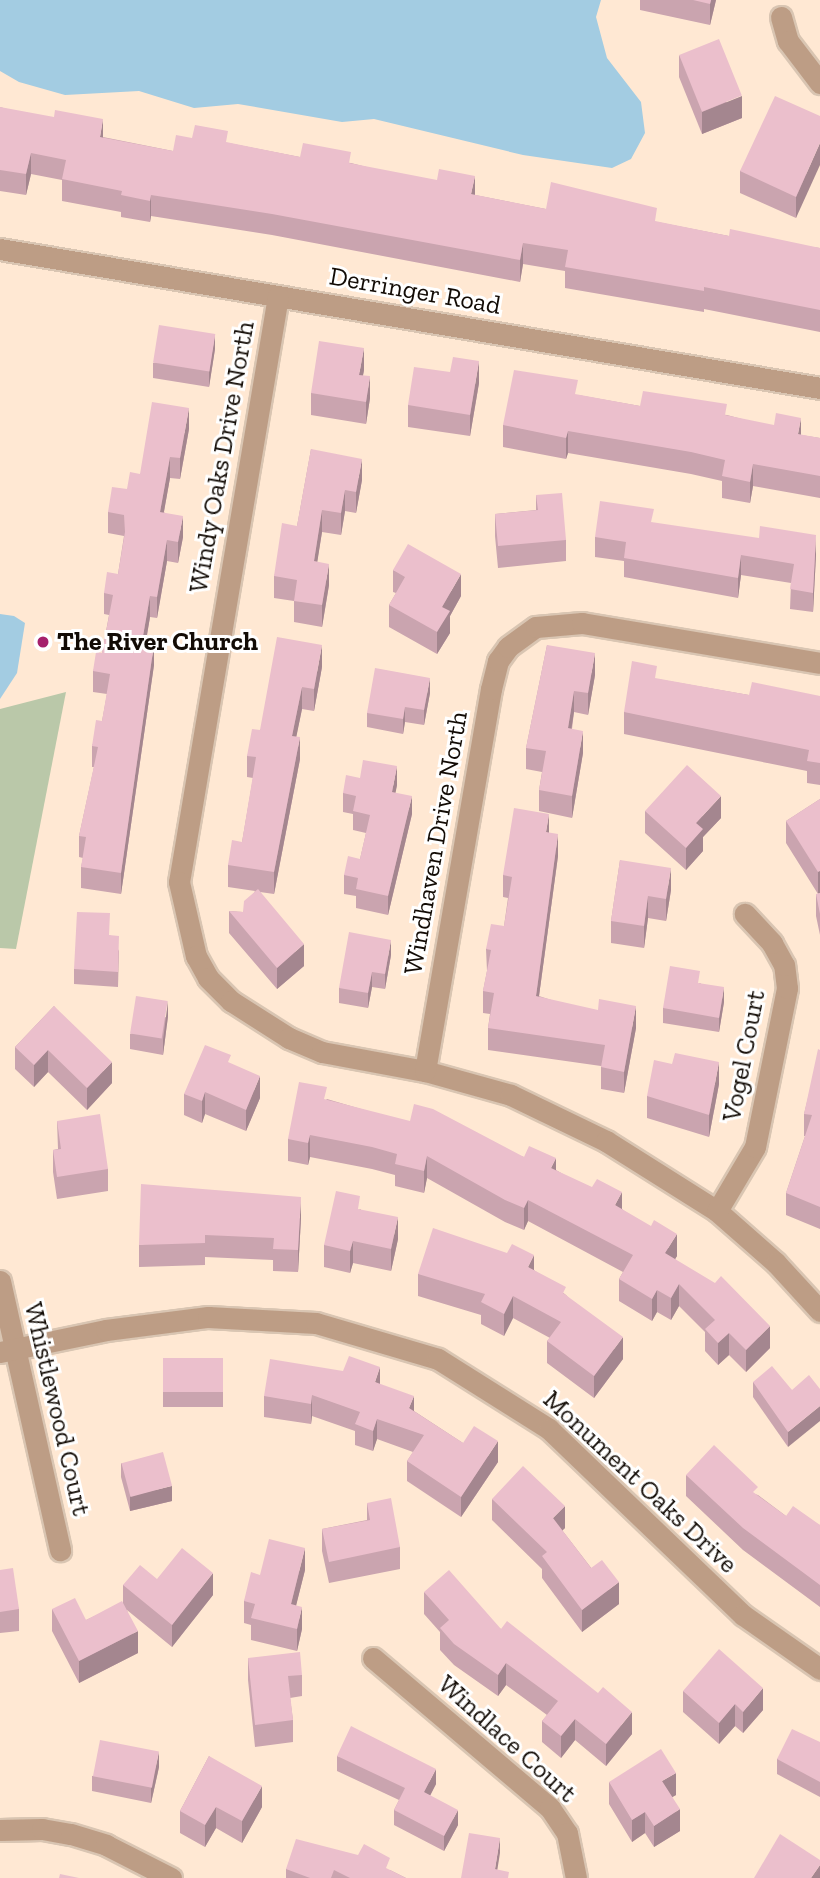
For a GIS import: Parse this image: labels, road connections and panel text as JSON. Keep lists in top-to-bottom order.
{
  "streets": {
    "street": [
      "Derringer Road",
      "Windy Oaks Drive North",
      "Windhaven Drive North",
      "Vogel Court",
      "Whistlewood Court",
      "Monument Oaks Drive",
      "Windlace Court"
    ]
  },
  "crossings": [
    ["Derringer Road", "Windy Oaks Drive North"],
    ["Windy Oaks Drive North", "Windhaven Drive North"],
    ["Whistlewood Court", "Monument Oaks Drive"]
  ],
  "places": ["The River Church"]
}
